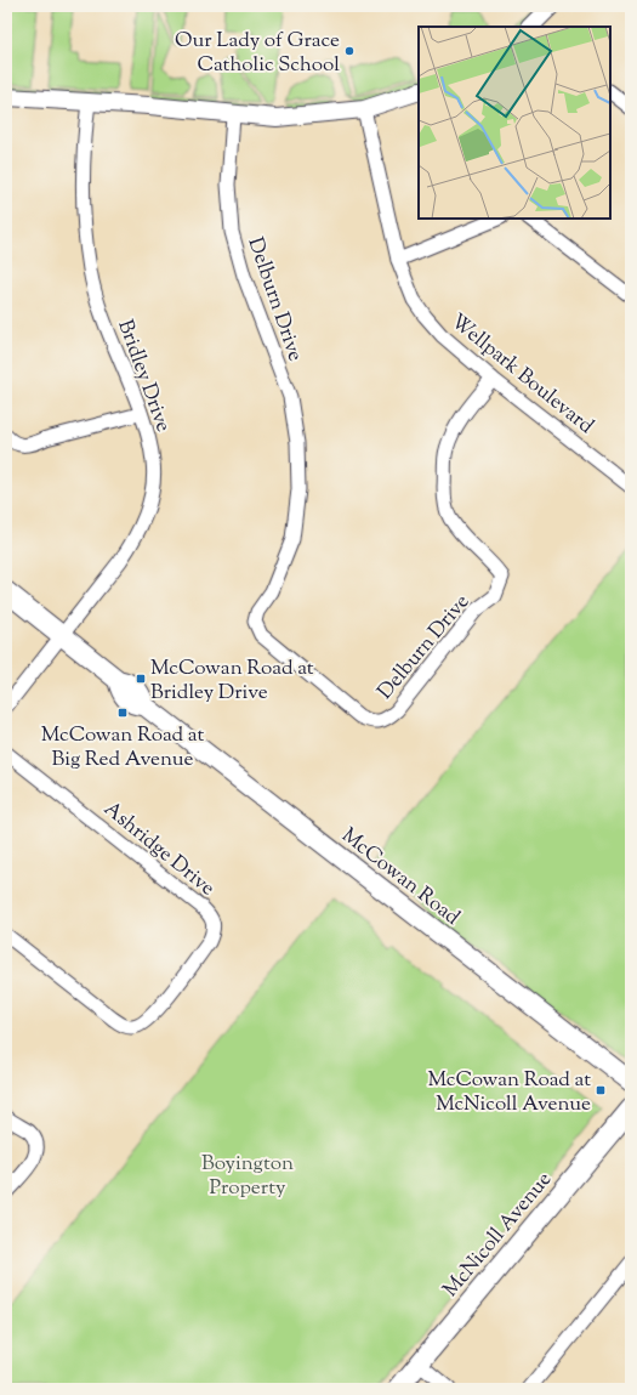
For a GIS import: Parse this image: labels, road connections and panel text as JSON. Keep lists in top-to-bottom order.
{
  "streets": {
    "main road": ["McCowan Road", "McNicoll Avenue"],
    "street": [
      "Delburn Drive",
      "Wellpark Boulevard",
      "Bridley Drive",
      "Ashridge Drive"
    ]
  },
  "crossings": [
    ["Delburn Drive", "Wellpark Boulevard"],
    ["Bridley Drive", "McCowan Road"]
  ],
  "parks": ["Boyington Property"],
  "places": {
    "other": ["Our Lady of Grace Catholic School"],
    "transit": ["McCowan Road at Bridley Drive", "McCowan Road at Big Red Avenue", "McCowan Road at McNicoll Avenue"]
  }
}
